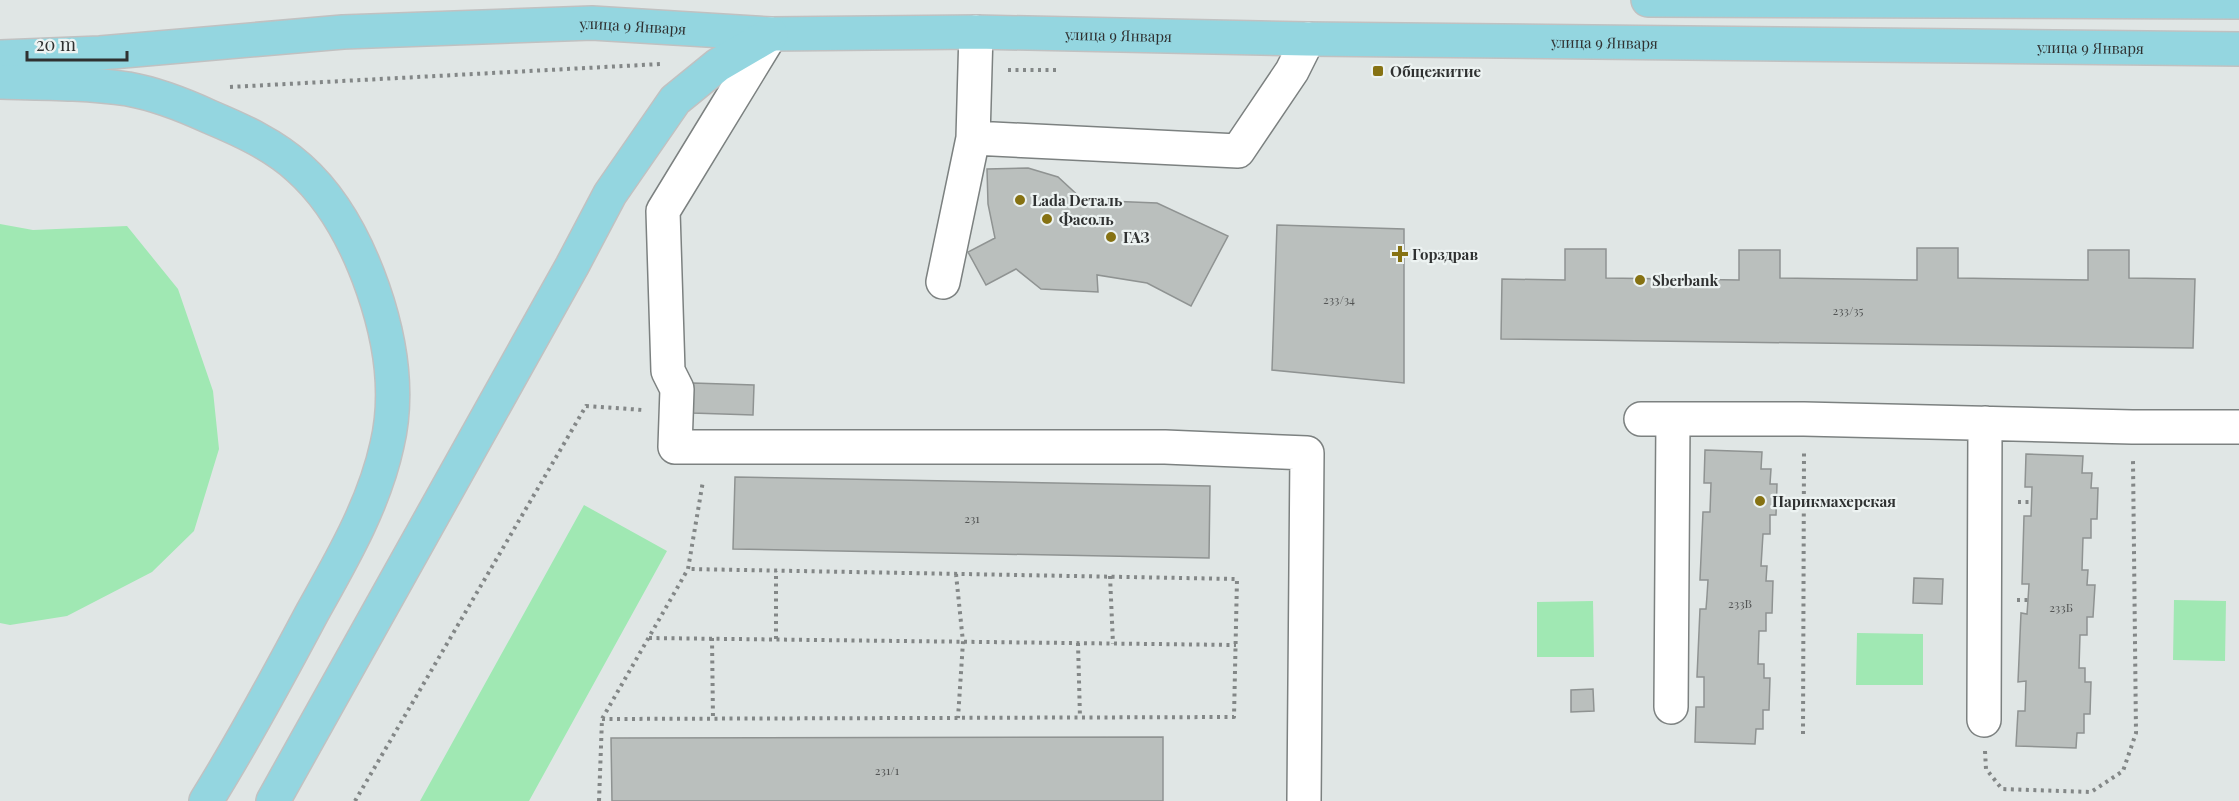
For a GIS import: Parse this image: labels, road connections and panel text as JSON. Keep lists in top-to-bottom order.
{
  "streets": {
    "main road": ["улица 9 Января"]
  },
  "places": {
    "transit": ["Общежитие"],
    "other": [
      "Lada Dеталь",
      "Фасоль",
      "ГАЗ",
      "Sberbank",
      "Парикмахерская"
    ],
    "health": ["Горздрав"]
  },
  "house_numbers": [
    "233/34",
    "233/35",
    "231",
    "233В",
    "233Б",
    "231/1"
  ],
  "scale_bar": "20 m"
}
